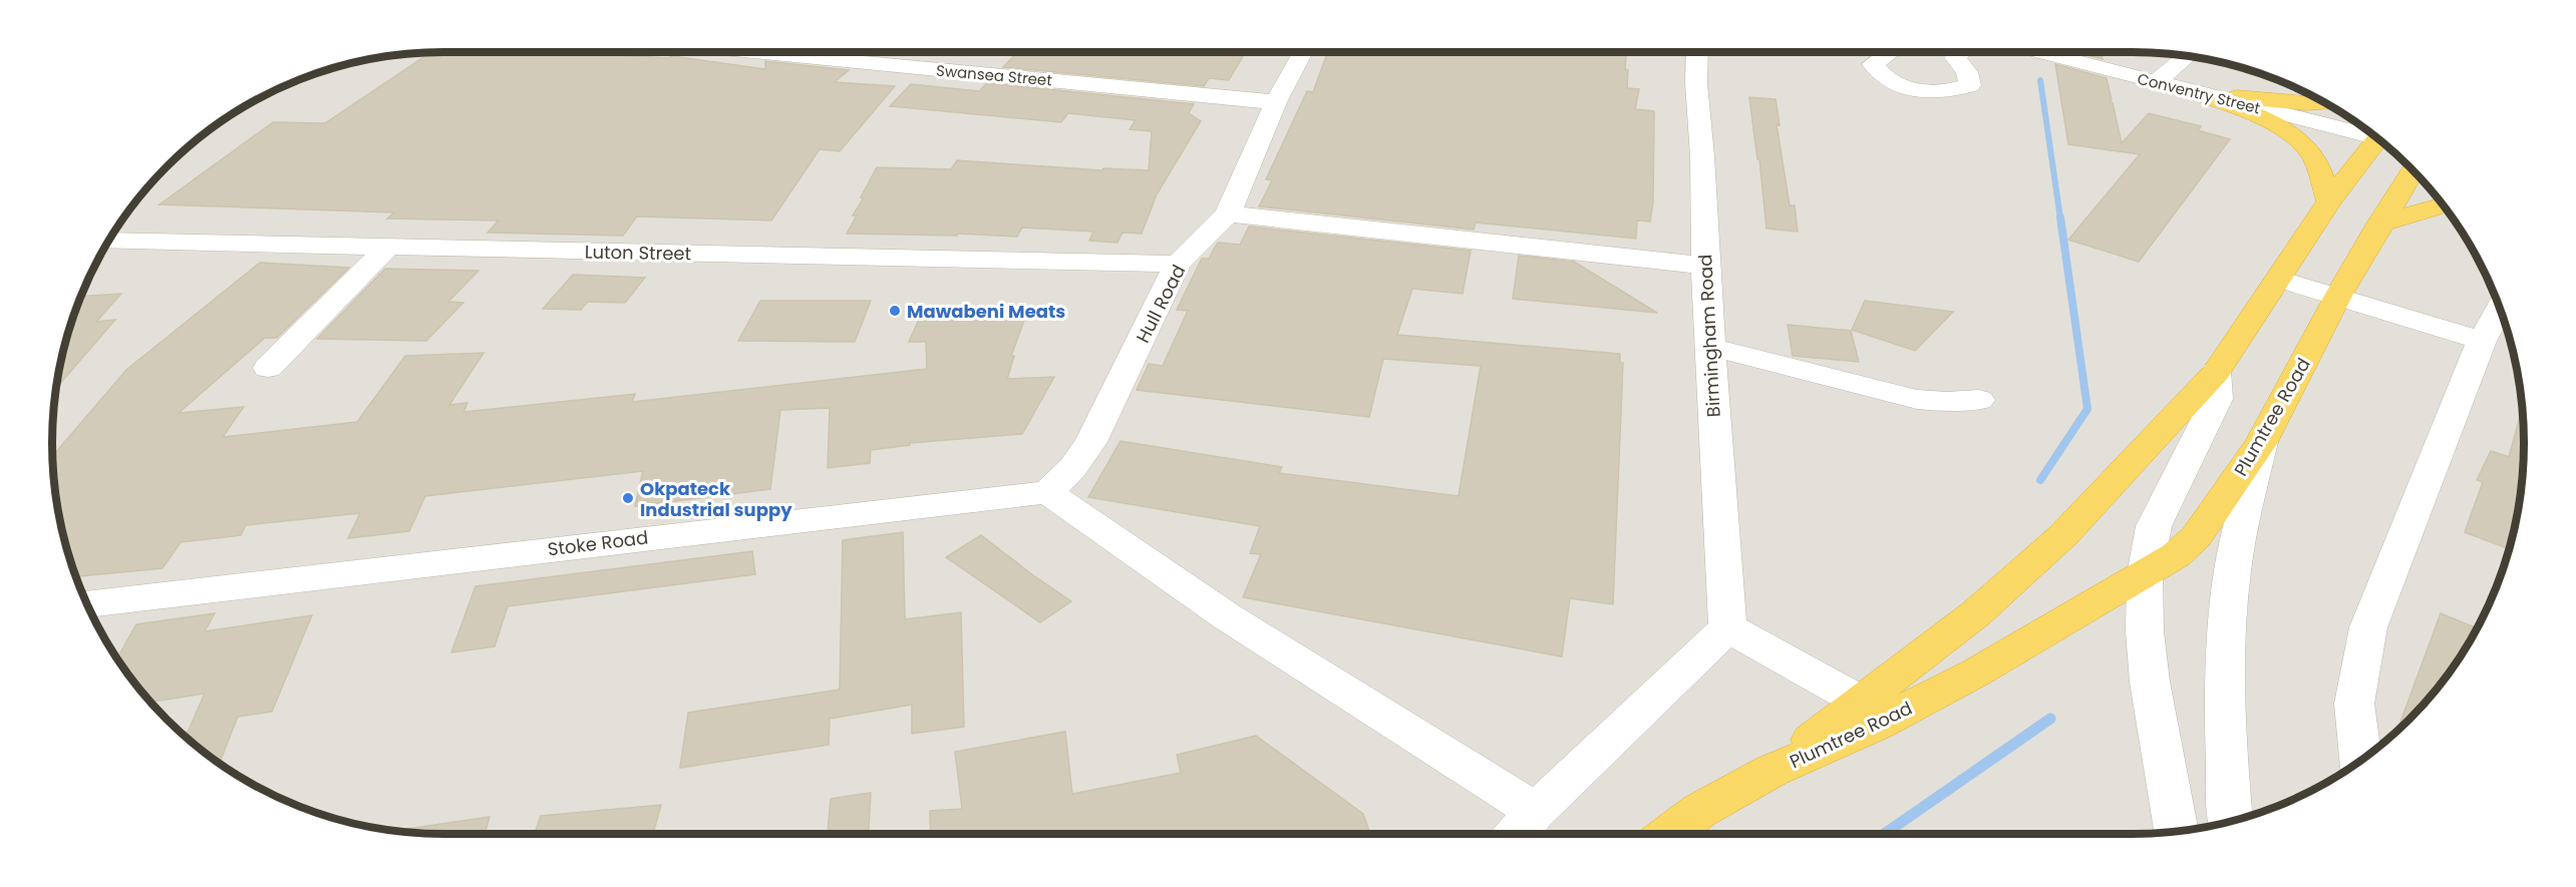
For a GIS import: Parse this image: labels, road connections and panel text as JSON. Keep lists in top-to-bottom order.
{
  "streets": {
    "highway": ["Plumtree Road"],
    "street": [
      "Swansea Street",
      "Conventry Street",
      "Luton Street",
      "Hull Road",
      "Birmingham Road",
      "Stoke Road"
    ]
  },
  "crossings": [
    ["Swansea Street", "Hull Road"],
    ["Luton Street", "Hull Road"],
    ["Hull Road", "Stoke Road"]
  ],
  "places": ["Mawabeni Meats", "Okpateck Industrial suppy"]
}
